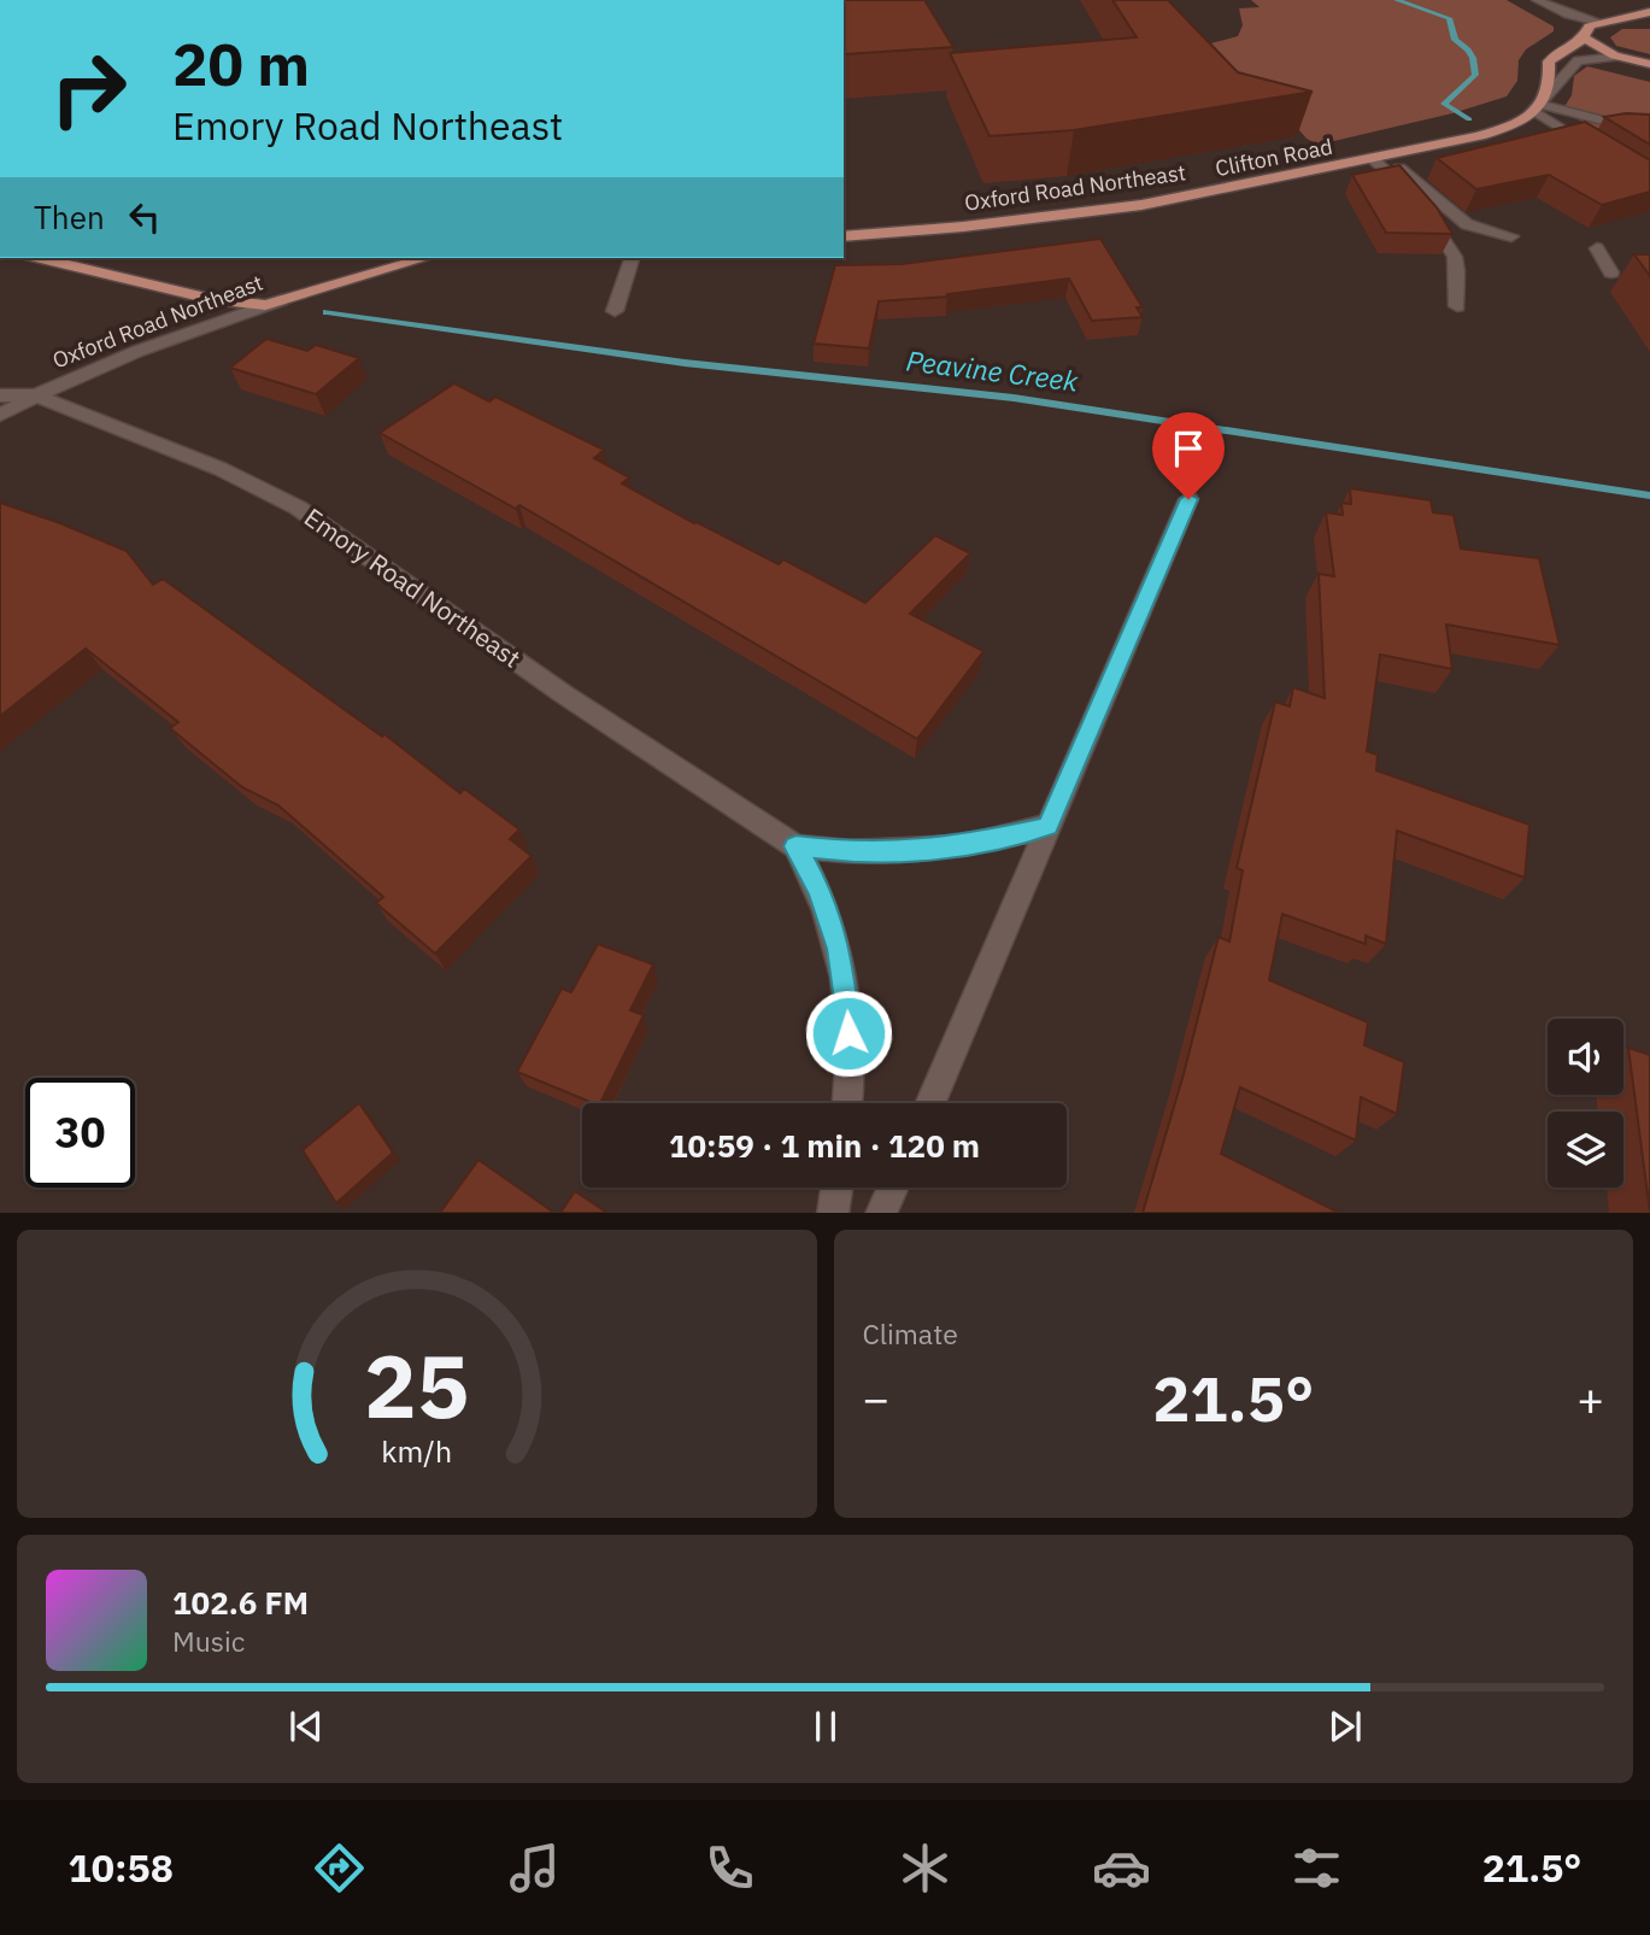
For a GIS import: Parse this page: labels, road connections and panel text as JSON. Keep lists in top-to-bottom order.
{
  "streets": {
    "street": ["Oxford Road Northeast", "Emory Road Northeast"]
  },
  "crossings": [
    ["Oxford Road Northeast", "Emory Road Northeast"]
  ],
  "water": ["Peavine Creek"],
  "page": {
    "turn": ["20 m", "Emory Road Northeast"],
    "then": "Then",
    "limit": "30",
    "trip": "10:59 · 1 min · 120 m",
    "tile": "Climate",
    "heat": ["−", "21.5°", "+"],
    "song": ["102.6 FM", "Music"],
    "tabs": ["10:58", "21.5°"],
    "gauge": ["25", "km/h"]
  }
}
